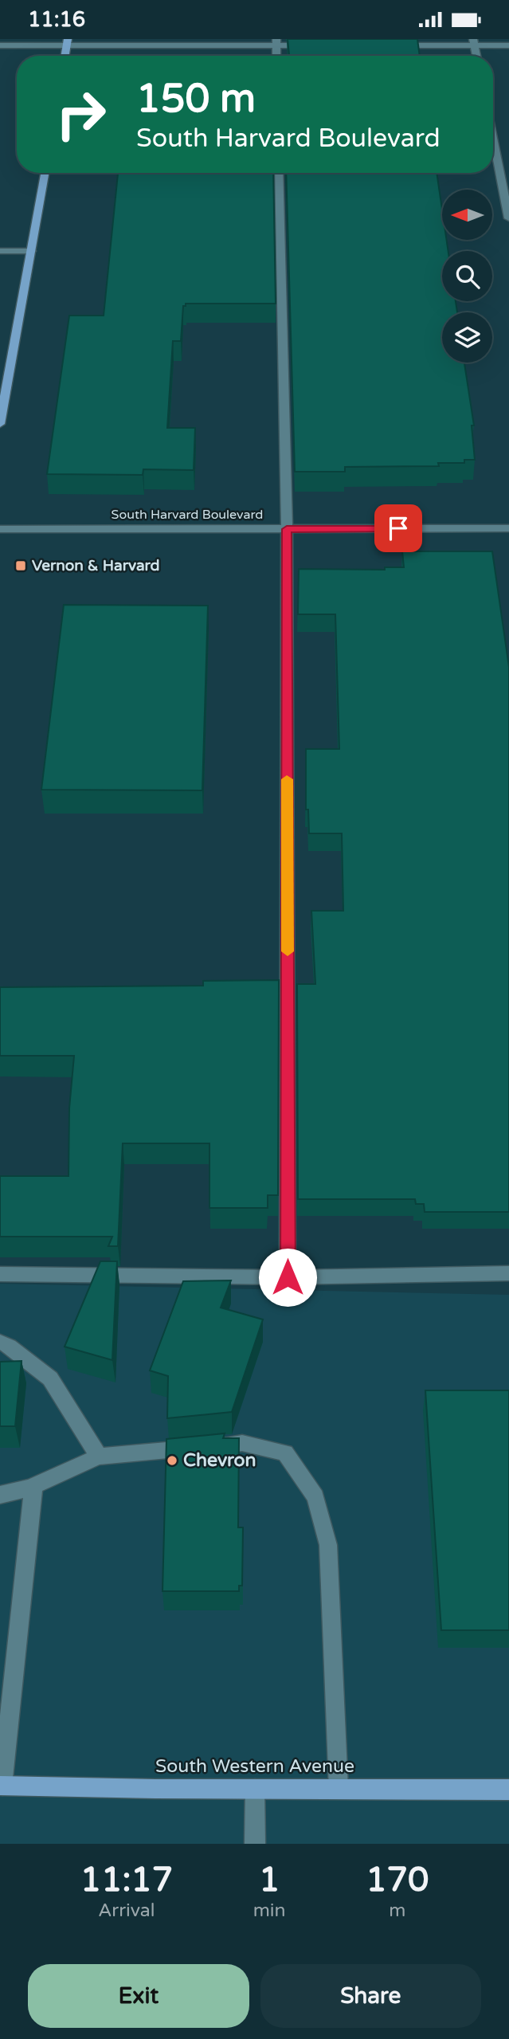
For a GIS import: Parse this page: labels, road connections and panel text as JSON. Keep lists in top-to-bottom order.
{
  "streets": {
    "main road": ["South Western Avenue"],
    "street": ["South Harvard Boulevard"]
  },
  "places": {
    "transit": ["Vernon & Harvard"],
    "other": ["Chevron"]
  },
  "north": "left",
  "page": {
    "status": "11:16",
    "turn": ["150 m", "South Harvard Boulevard"],
    "eta": [
      "11:17",
      "Arrival",
      "1",
      "min",
      "170",
      "m"
    ],
    "buttons": ["Exit", "Share"]
  }
}
